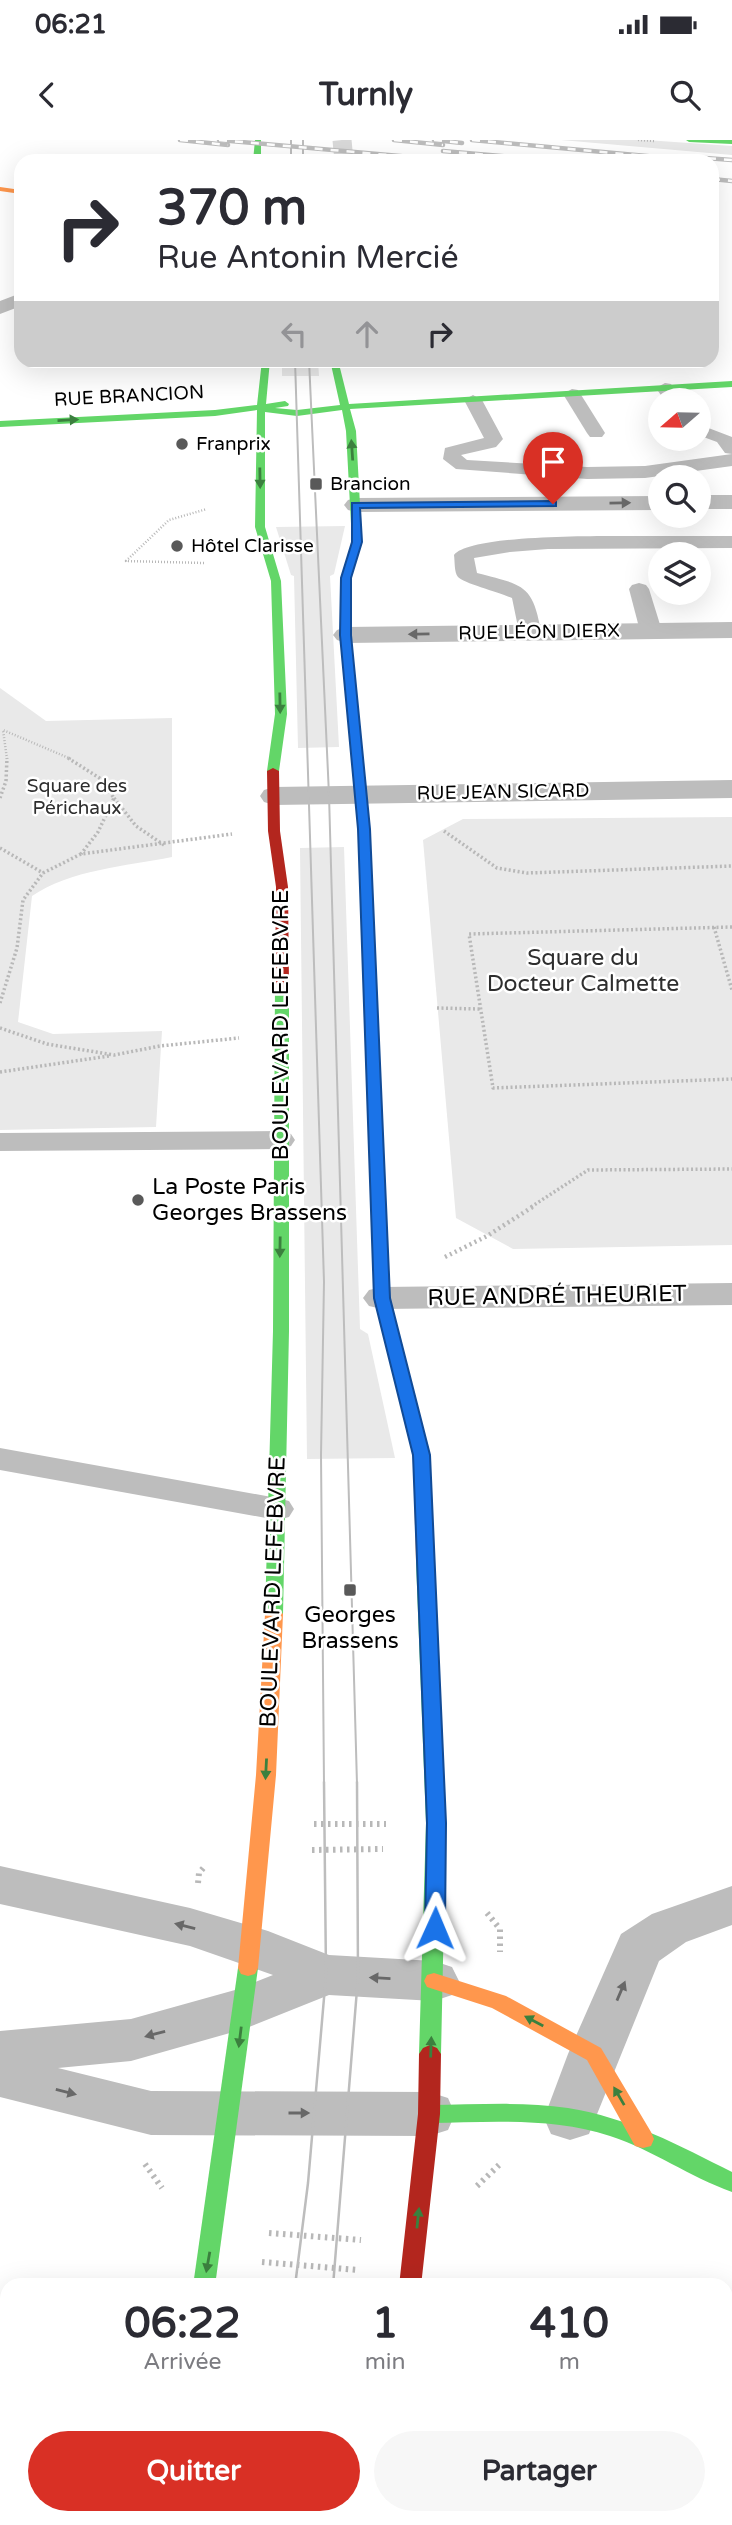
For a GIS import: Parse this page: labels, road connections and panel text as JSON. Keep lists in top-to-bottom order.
{
  "streets": {
    "main road": ["RUE BRANCION", "BOULEVARD LEFEBVRE"],
    "street": ["RUE LÉON DIERX", "RUE JEAN SICARD", "RUE ANDRÉ THEURIET"]
  },
  "crossings": [
    ["RUE BRANCION", "BOULEVARD LEFEBVRE"],
    ["RUE JEAN SICARD", "BOULEVARD LEFEBVRE"]
  ],
  "one_way": ["RUE BRANCION"],
  "parks": ["Square des Périchaux", "Square du Docteur Calmette"],
  "places": {
    "other": ["Franprix", "Hôtel Clarisse", "La Poste Paris Georges Brassens"],
    "transit": ["Brancion", "Georges Brassens"]
  },
  "north": "left",
  "page": {
    "status": "06:21",
    "header": "Turnly",
    "turn": ["370 m", "Rue Antonin Mercié"],
    "eta": [
      "06:22",
      "Arrivée",
      "1",
      "min",
      "410",
      "m"
    ],
    "buttons": ["Quitter", "Partager"]
  }
}
